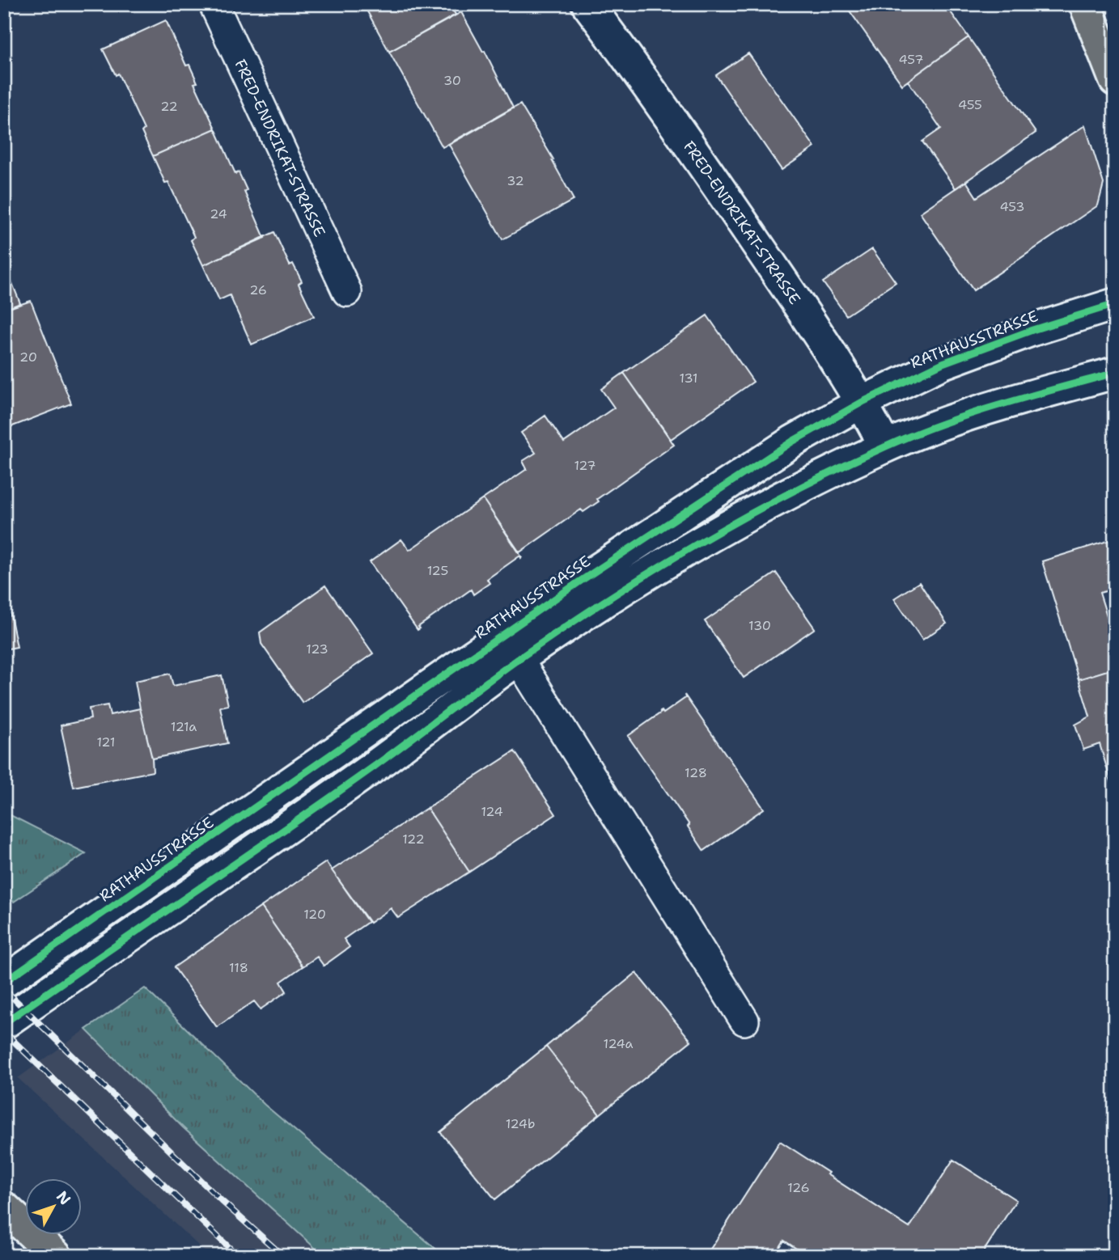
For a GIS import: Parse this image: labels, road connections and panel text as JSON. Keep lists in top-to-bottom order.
{
  "streets": {
    "street": ["FRED-ENDRIKAT-STRASSE", "RATHAUSSTRASSE"]
  },
  "crossings": [
    ["FRED-ENDRIKAT-STRASSE", "RATHAUSSTRASSE"]
  ],
  "house_numbers": [
    "457",
    "30",
    "455",
    "22",
    "32",
    "453",
    "24",
    "26",
    "20",
    "131",
    "127",
    "125",
    "130",
    "123",
    "121a",
    "121",
    "128",
    "124",
    "122",
    "120",
    "118",
    "124a",
    "124b",
    "126"
  ],
  "north": "top right"
}
